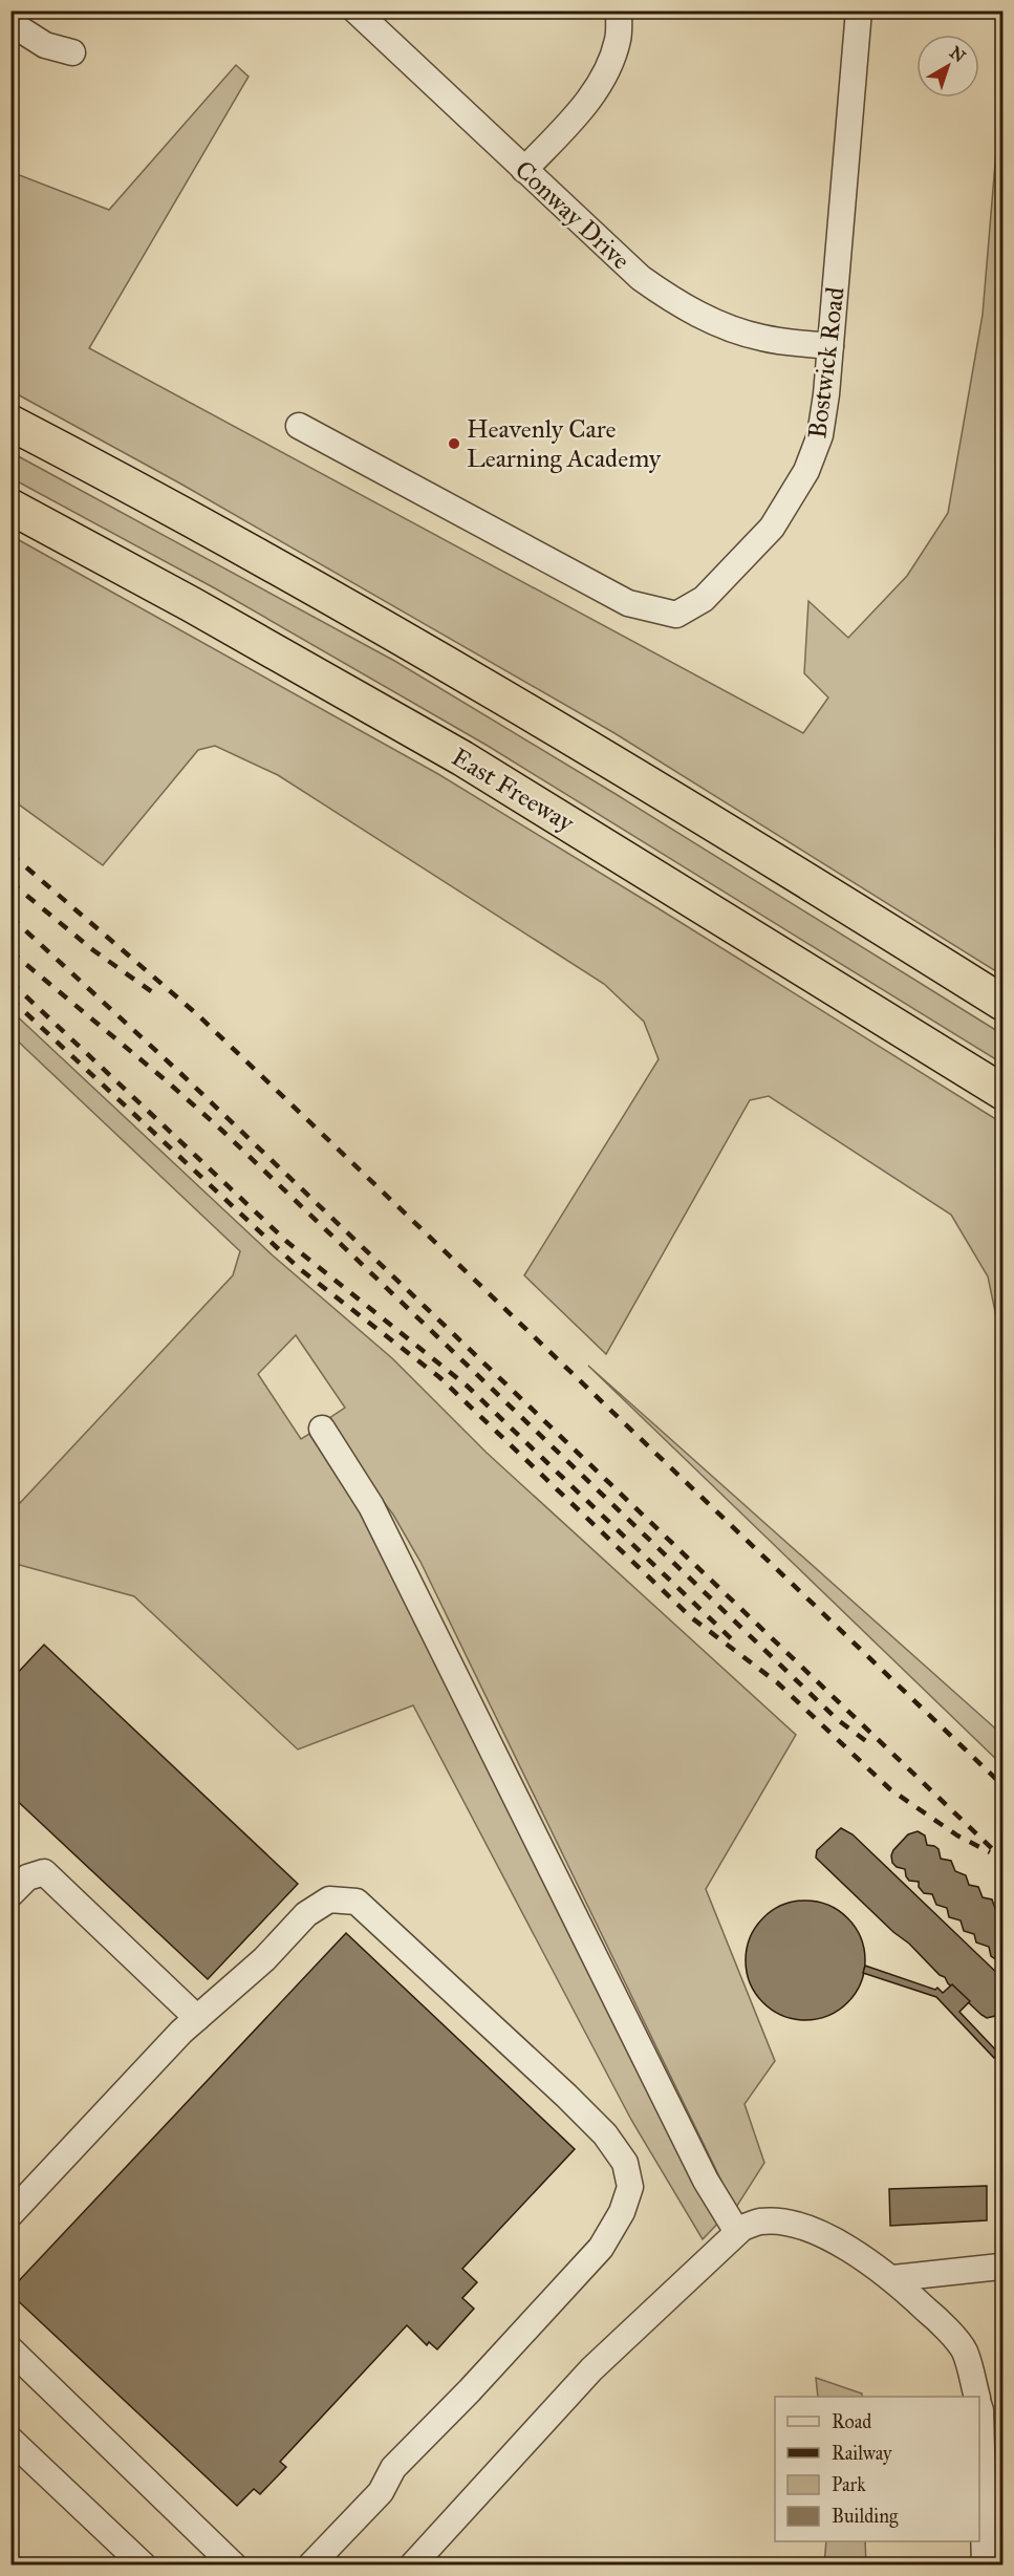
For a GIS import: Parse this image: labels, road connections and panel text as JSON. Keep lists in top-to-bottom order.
{
  "streets": {
    "highway": ["East Freeway"],
    "street": ["Conway Drive", "Bostwick Road"]
  },
  "crossings": [
    ["Conway Drive", "Bostwick Road"]
  ],
  "places": ["Heavenly Care Learning Academy"],
  "legend": [
    "Road",
    "Railway",
    "Park",
    "Building"
  ],
  "north": "top right"
}
